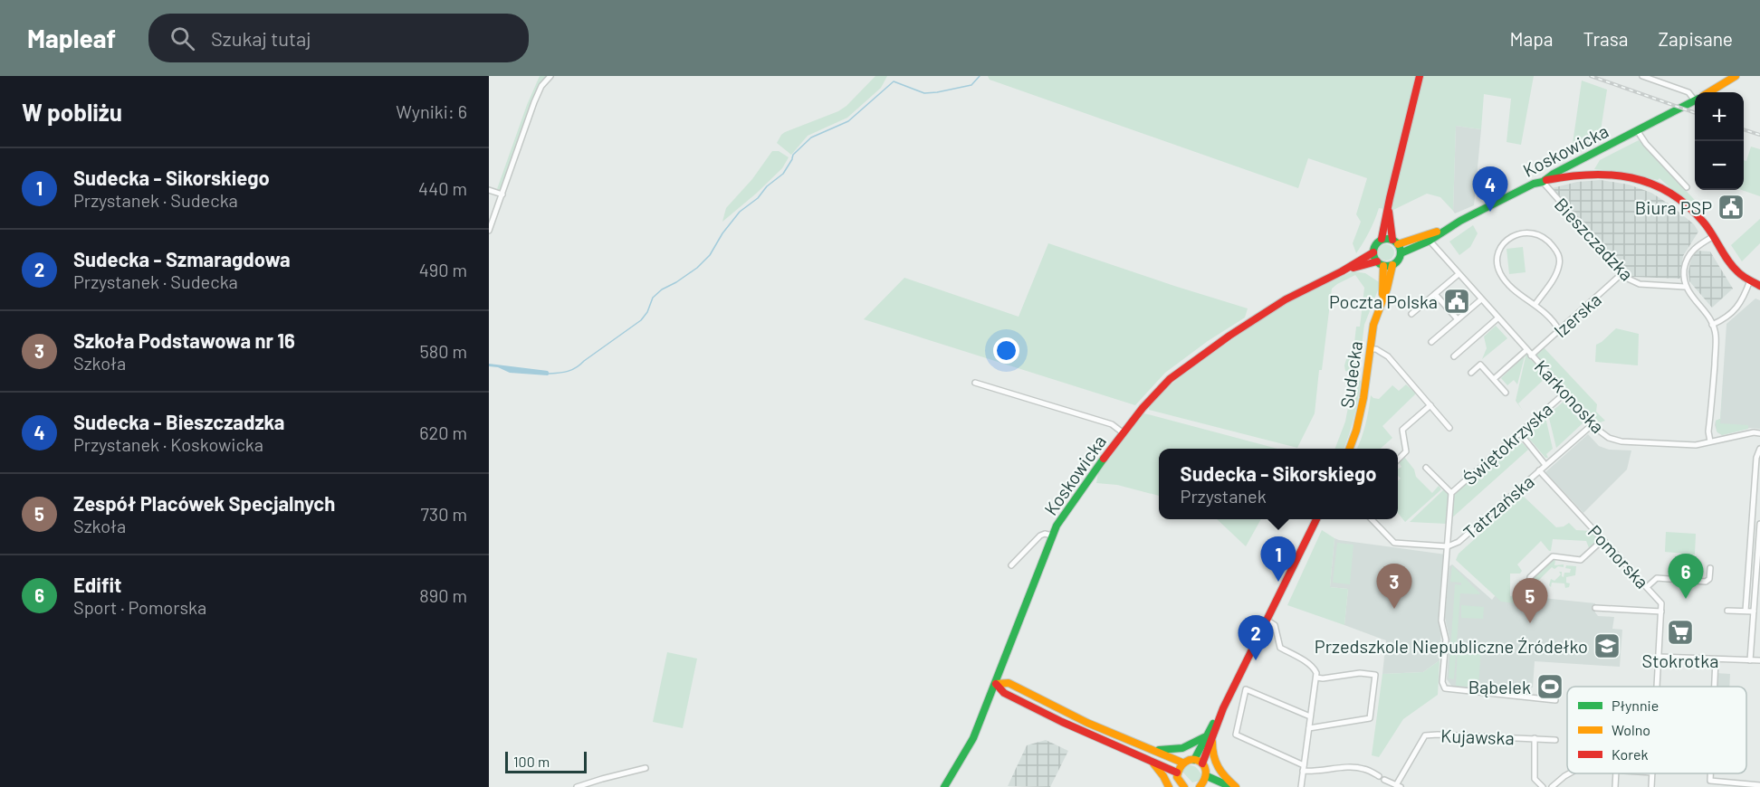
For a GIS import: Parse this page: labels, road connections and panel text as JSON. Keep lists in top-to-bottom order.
{
  "streets": {
    "street": [
      "Koskowicka",
      "Bieszczadzka",
      "Izerska",
      "Sudecka",
      "Karkonoska",
      "Świętokrzyska",
      "Tatrzańska",
      "Pomorska",
      "Kujawska"
    ]
  },
  "crossings": [
    ["Koskowicka", "Bieszczadzka"],
    ["Koskowicka", "Sudecka"],
    ["Koskowicka", "Karkonoska"],
    ["Bieszczadzka", "Izerska"],
    ["Izerska", "Karkonoska"],
    ["Karkonoska", "Świętokrzyska"],
    ["Karkonoska", "Tatrzańska"],
    ["Świętokrzyska", "Tatrzańska"],
    ["Tatrzańska", "Pomorska"]
  ],
  "places": {
    "public building": ["Biura PSP", "Poczta Polska"],
    "supermarket": ["Stokrotka"],
    "school or university": ["Przedszkole Niepubliczne Źródełko"],
    "sports": ["Bąbelek"]
  },
  "legend": ["Płynnie", "Wolno", "Korek"],
  "scale_bar": "100 m",
  "page": {
    "header": "Mapleaf",
    "search": "Szukaj tutaj",
    "nav": ["Mapa", "Trasa", "Zapisane"],
    "heading": ["W pobliżu", "Wyniki: 6"],
    "map_buttons": ["+", "−"],
    "list": [
      {
        "mark": "1",
        "name": "Sudecka - Sikorskiego",
        "note": "Przystanek · Sudecka",
        "value": "440 m"
      },
      {
        "mark": "2",
        "name": "Sudecka - Szmaragdowa",
        "note": "Przystanek · Sudecka",
        "value": "490 m"
      },
      {
        "mark": "3",
        "name": "Szkoła Podstawowa nr 16",
        "note": "Szkoła",
        "value": "580 m"
      },
      {
        "mark": "4",
        "name": "Sudecka - Bieszczadzka",
        "note": "Przystanek · Koskowicka",
        "value": "620 m"
      },
      {
        "mark": "5",
        "name": "Zespół Placówek Specjalnych",
        "note": "Szkoła",
        "value": "730 m"
      },
      {
        "mark": "6",
        "name": "Edifit",
        "note": "Sport · Pomorska",
        "value": "890 m"
      }
    ],
    "pins": [
      "4",
      "1",
      "6",
      "3",
      "5",
      "2"
    ],
    "popup": ["Sudecka - Sikorskiego", "Przystanek"],
    "scale": "100 m"
  }
}
